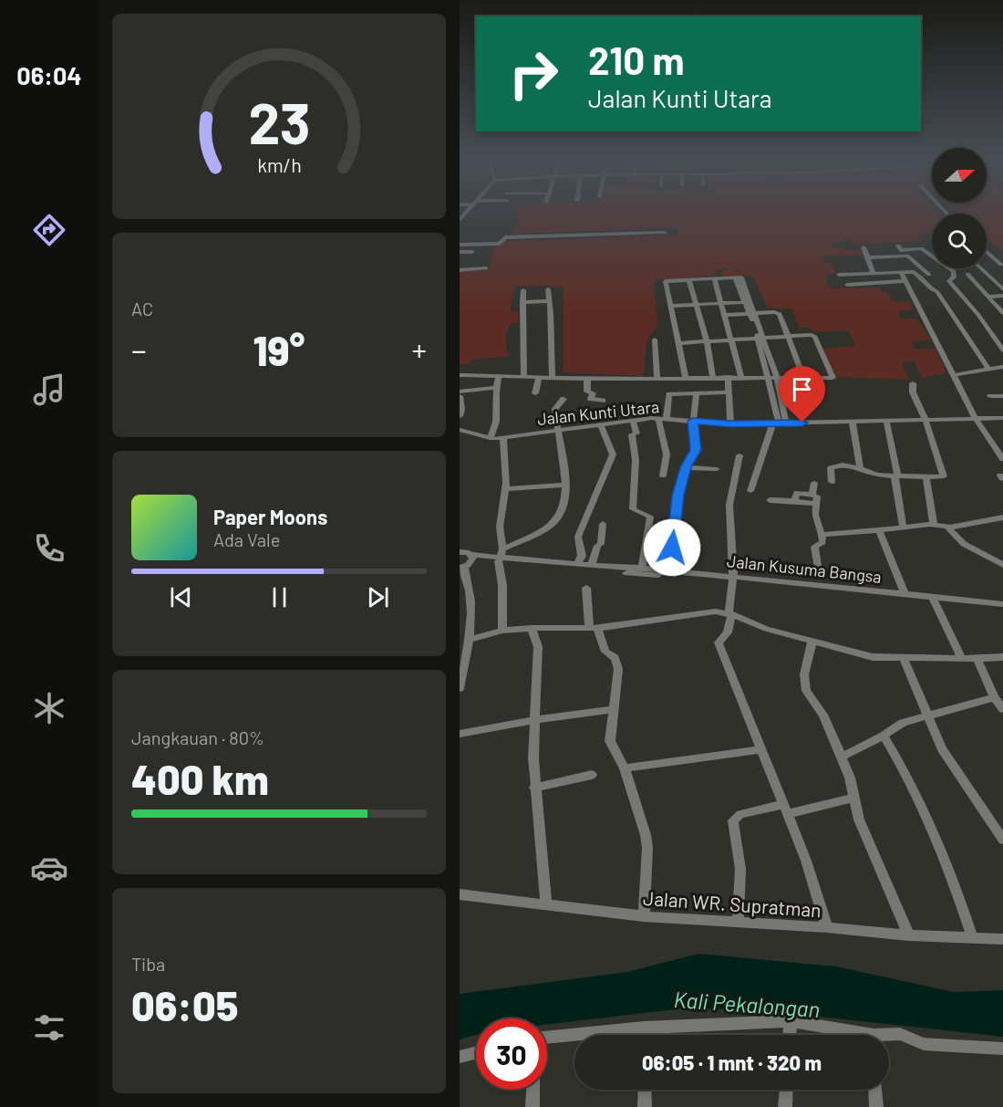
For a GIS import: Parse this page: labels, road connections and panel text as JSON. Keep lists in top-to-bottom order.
{
  "streets": {
    "street": ["Jalan Kunti Utara", "Jalan Kusuma Bangsa", "Jalan WR. Supratman"]
  },
  "water": ["Kali Pekalongan"],
  "north": "right",
  "page": {
    "tabs": "06:04",
    "turn": ["210 m", "Jalan Kunti Utara"],
    "tile": [
      "AC",
      ["Jangkauan · 80%", "400 km"],
      ["Tiba", "06:05"]
    ],
    "heat": ["−", "19°", "+"],
    "song": ["Paper Moons", "Ada Vale"],
    "limit": "30",
    "trip": "06:05 · 1 mnt · 320 m",
    "gauge": ["23", "km/h"]
  }
}
